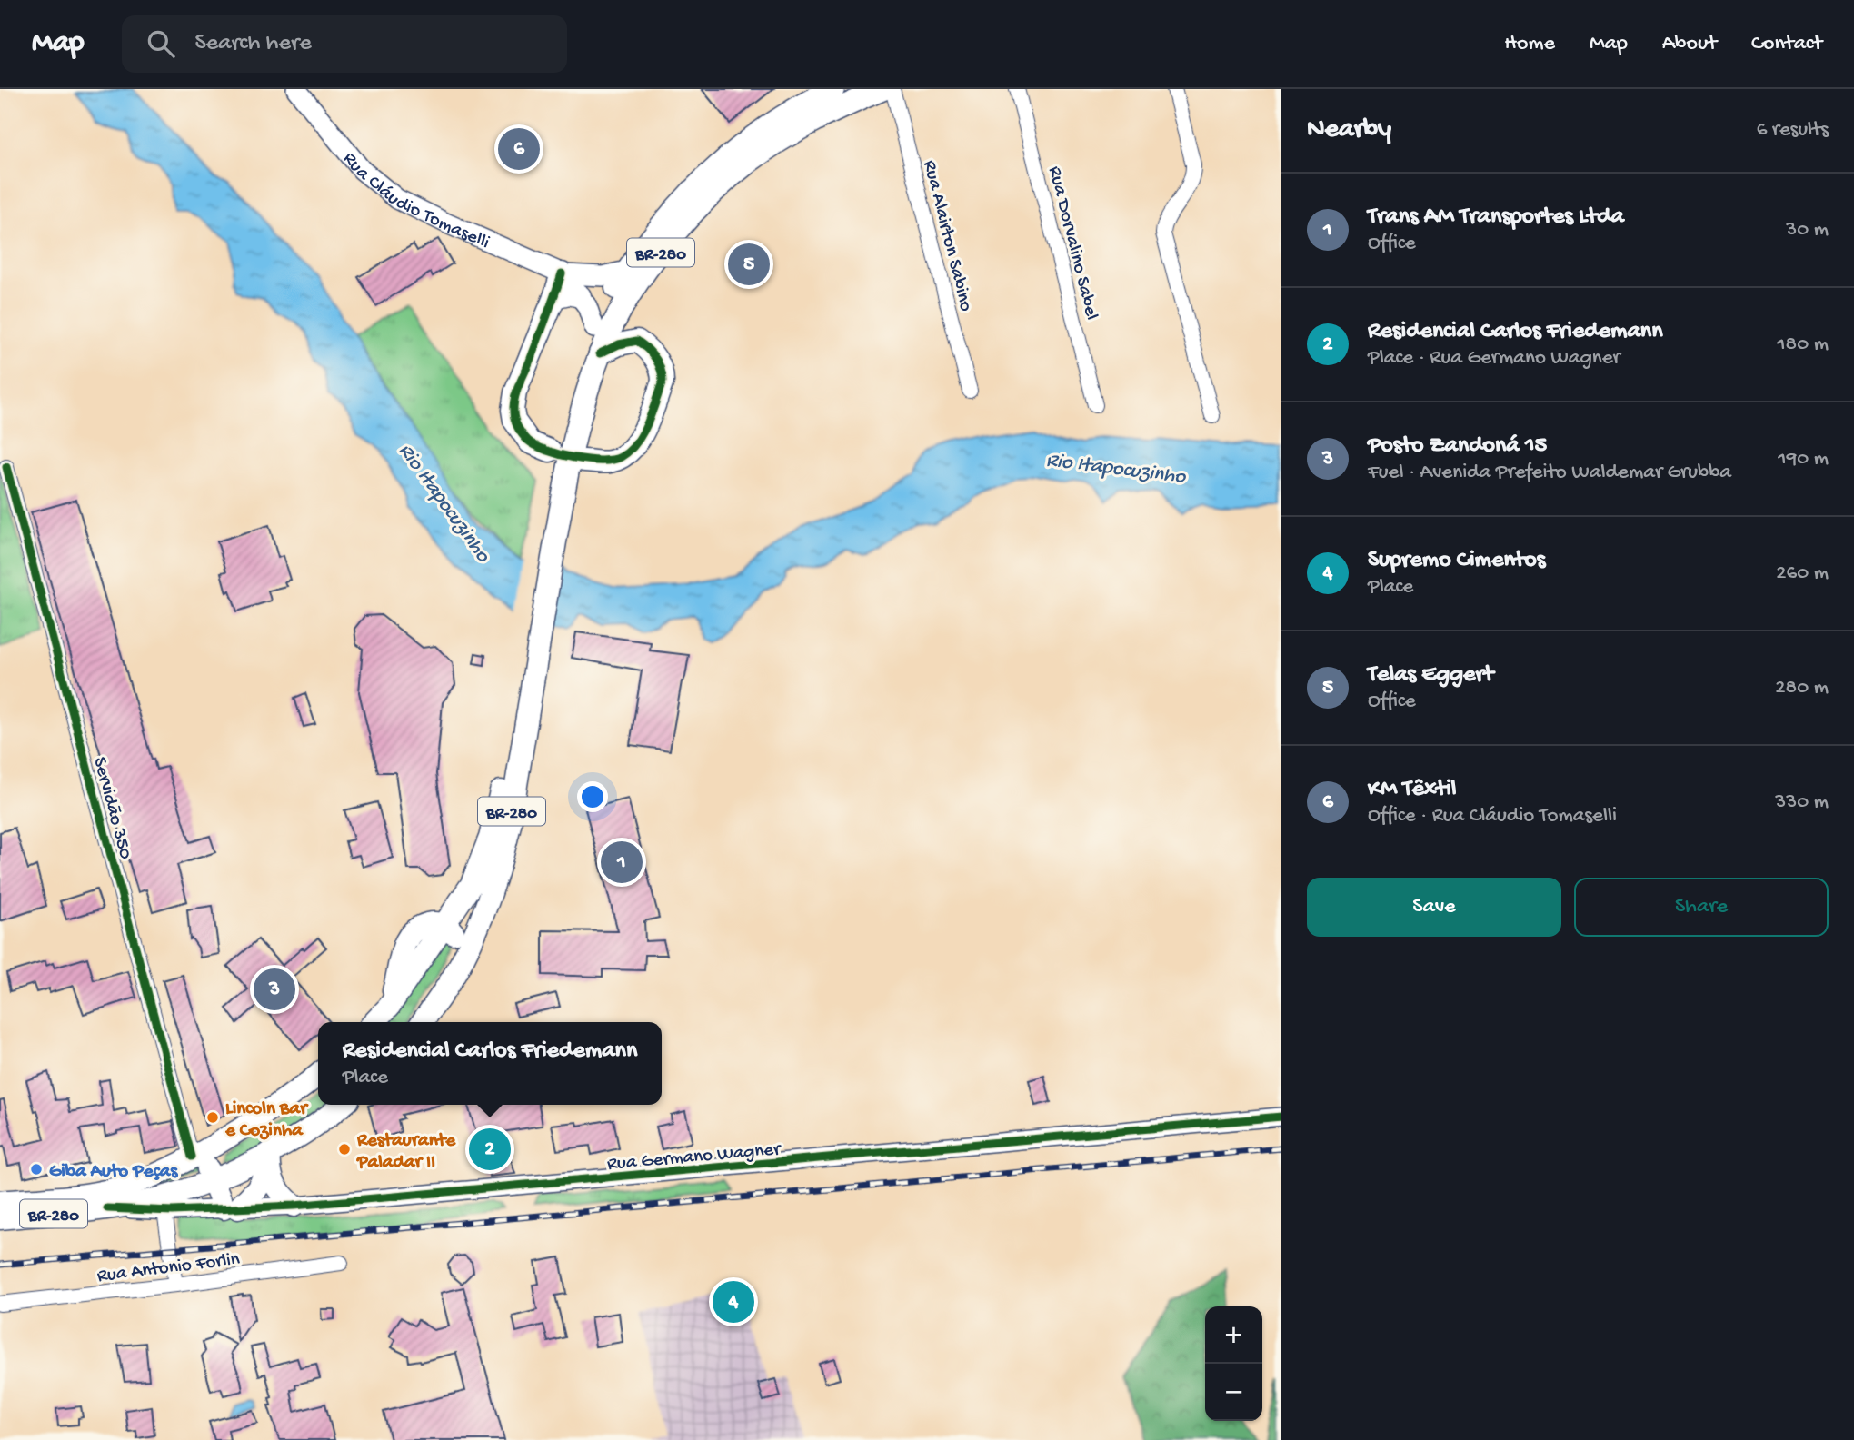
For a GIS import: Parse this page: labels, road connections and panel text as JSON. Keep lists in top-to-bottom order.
{
  "streets": {
    "highway": ["BR-280"],
    "main road": ["Rua Cláudio Tomaselli"],
    "street": [
      "Rua Alairton Sabino",
      "Rua Dorvalino Sabel",
      "Servidão 350",
      "Rua Germano Wagner",
      "Rua Antonio Forlin"
    ]
  },
  "crossings": [
    ["Rua Cláudio Tomaselli", "BR-280"],
    ["BR-280", "Servidão 350"],
    ["BR-280", "Rua Germano Wagner"]
  ],
  "water": ["Rio Itapocuzinho"],
  "places": ["Lincoln Bar e Cozinha", "Restaurante Paladar II", "Giba Auto Peças"],
  "page": {
    "header": "Map",
    "search": "Search here",
    "nav": [
      "Home",
      "Map",
      "About",
      "Contact"
    ],
    "heading": ["Nearby", "6 results"],
    "pins": [
      "6",
      "5",
      "1",
      "3",
      "2",
      "4"
    ],
    "list": [
      {
        "mark": "1",
        "name": "Trans AM Transportes Ltda",
        "note": "Office",
        "value": "30 m"
      },
      {
        "mark": "2",
        "name": "Residencial Carlos Friedemann",
        "note": "Place · Rua Germano Wagner",
        "value": "180 m"
      },
      {
        "mark": "3",
        "name": "Posto Zandoná 15",
        "note": "Fuel · Avenida Prefeito Waldemar Grubba",
        "value": "190 m"
      },
      {
        "mark": "4",
        "name": "Supremo Cimentos",
        "note": "Place",
        "value": "260 m"
      },
      {
        "mark": "5",
        "name": "Telas Eggert",
        "note": "Office",
        "value": "280 m"
      },
      {
        "mark": "6",
        "name": "KM Têxtil",
        "note": "Office · Rua Cláudio Tomaselli",
        "value": "330 m"
      }
    ],
    "buttons": ["Save", "Share"],
    "popup": ["Residencial Carlos Friedemann", "Place"],
    "map_buttons": ["+", "−"]
  }
}
